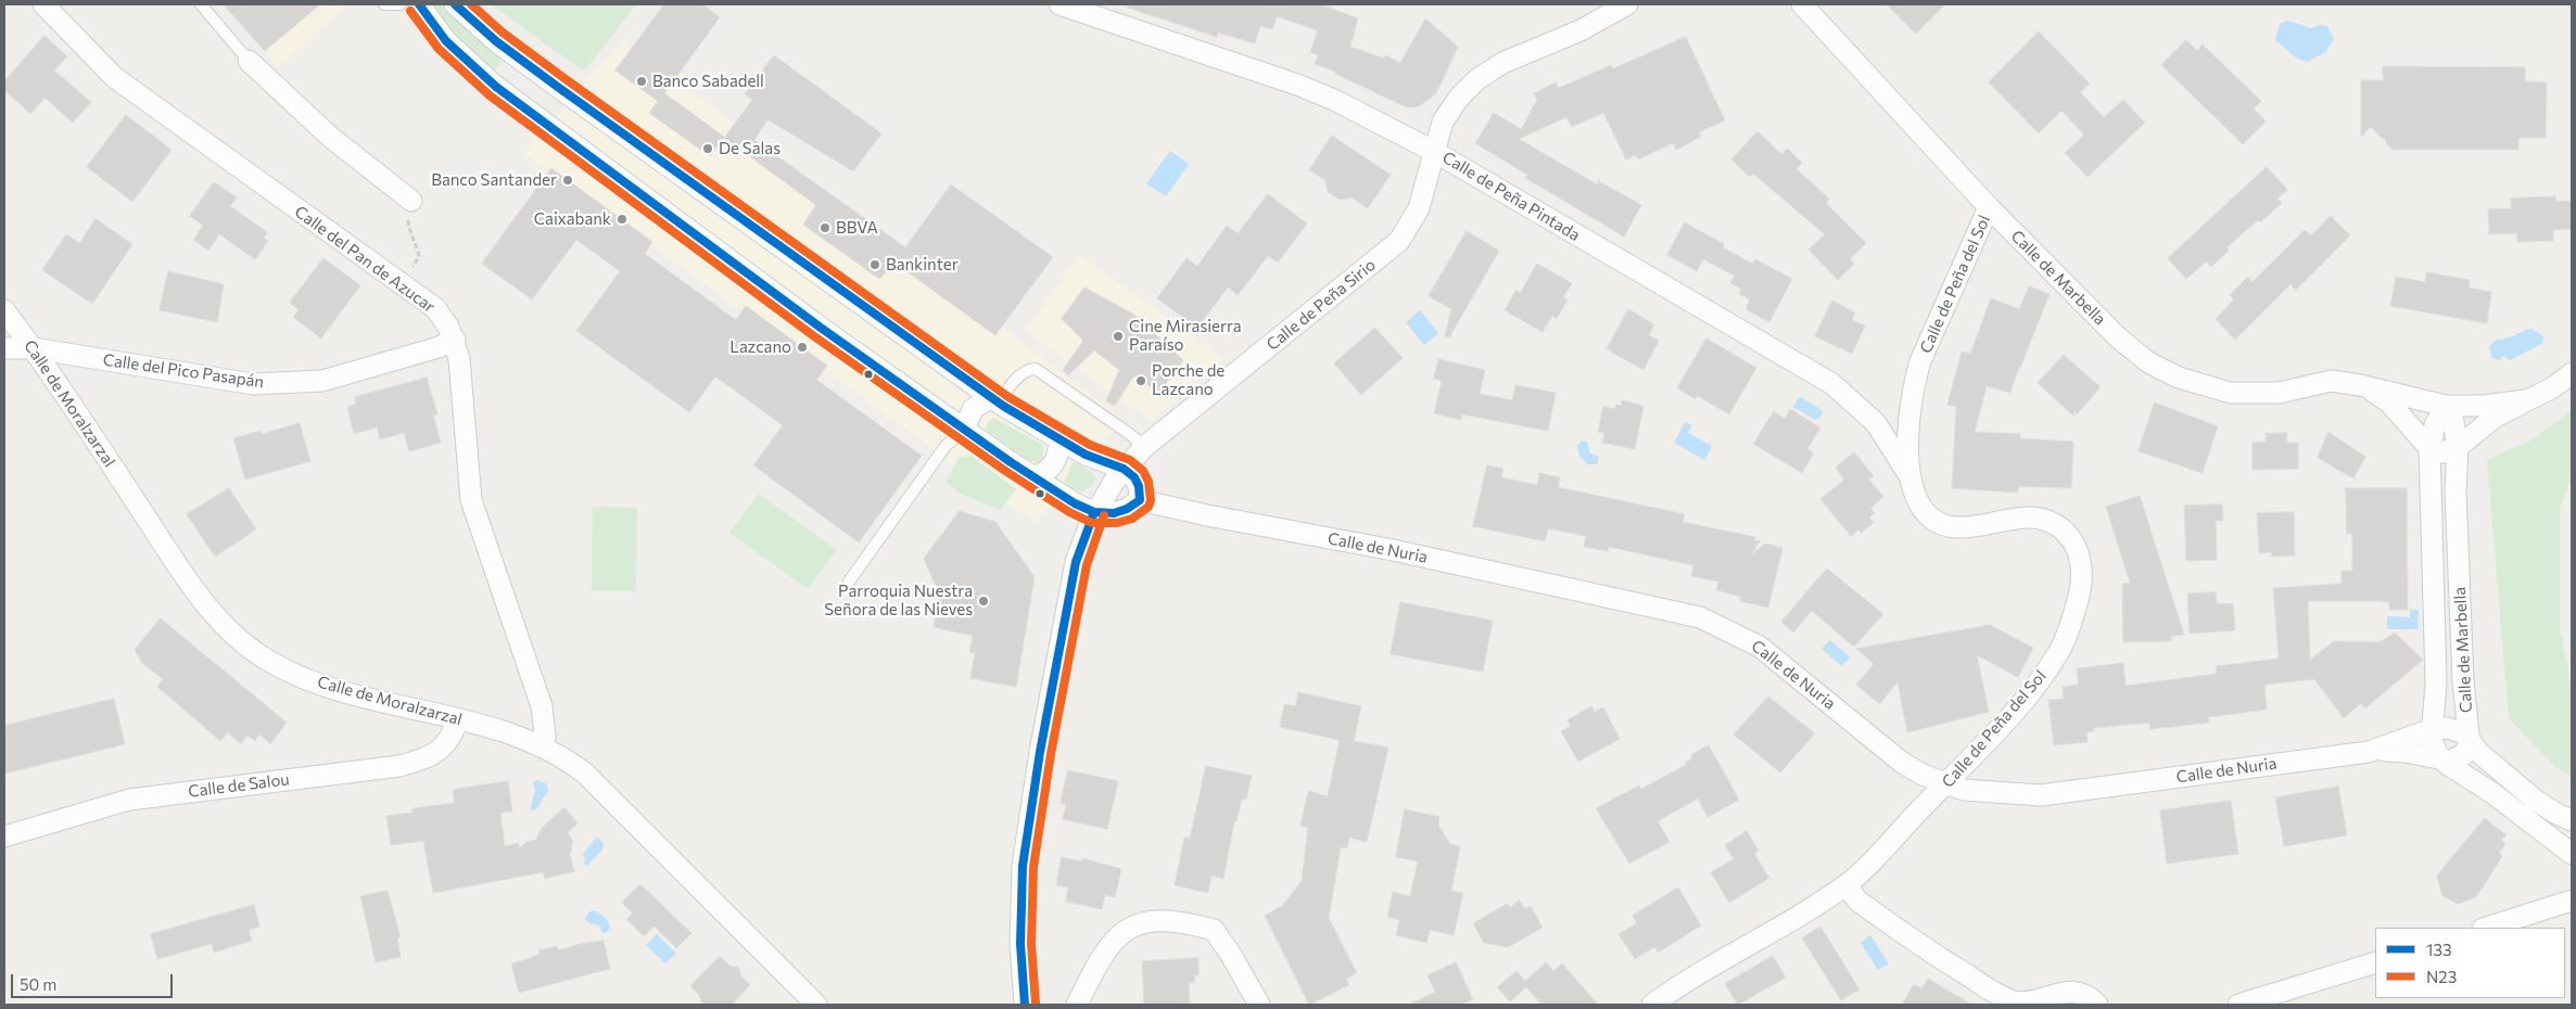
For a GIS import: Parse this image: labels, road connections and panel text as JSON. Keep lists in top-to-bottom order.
{
  "streets": {
    "street": [
      "Calle de Peña Pintada",
      "Calle del Pan de Azucar",
      "Calle de Marbella",
      "Calle de Peña del Sol",
      "Calle de Peña Sirio",
      "Calle del Pico Pasapán",
      "Calle de Moralzarzal",
      "Calle de Nuria",
      "Calle de Salou"
    ]
  },
  "crossings": [
    ["Calle de Peña Pintada", "Calle de Peña del Sol"],
    ["Calle de Peña Pintada", "Calle de Peña Sirio"],
    ["Calle del Pan de Azucar", "Calle del Pico Pasapán"],
    ["Calle del Pan de Azucar", "Calle de Moralzarzal"],
    ["Calle de Marbella", "Calle de Peña del Sol"],
    ["Calle de Marbella", "Calle de Nuria"],
    ["Calle de Peña del Sol", "Calle de Nuria"],
    ["Calle del Pico Pasapán", "Calle de Moralzarzal"],
    ["Calle de Moralzarzal", "Calle de Salou"]
  ],
  "places": [
    "Banco Sabadell",
    "De Salas",
    "Banco Santander",
    "Caixabank",
    "BBVA",
    "Bankinter",
    "Cine Mirasierra Paraíso",
    "Lazcano",
    "Porche de Lazcano",
    "Parroquia Nuestra Señora de las Nieves"
  ],
  "lines": ["transit line 133", "transit line N23"],
  "legend": ["133", "N23"],
  "scale_bar": "50 m"
}
